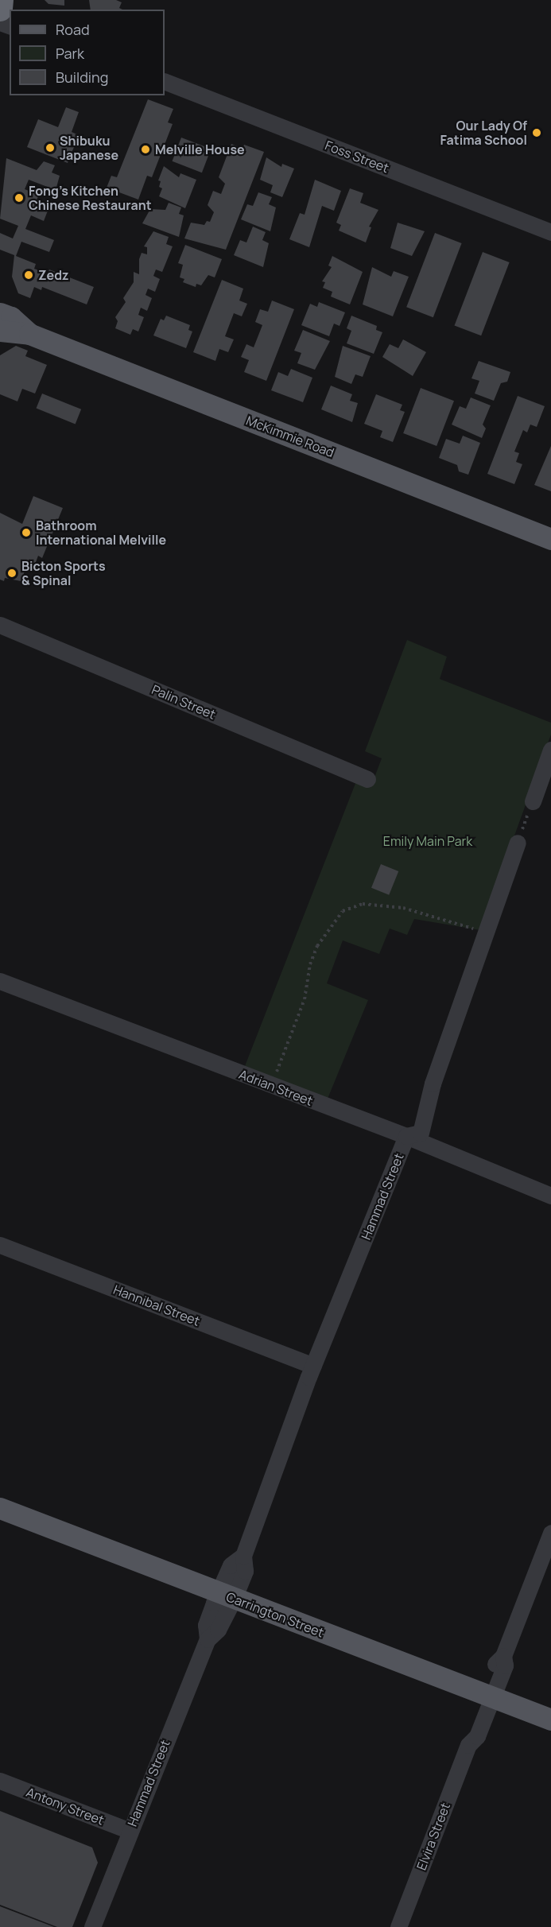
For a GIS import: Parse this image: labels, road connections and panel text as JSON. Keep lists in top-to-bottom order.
{
  "streets": {
    "main road": ["McKimmie Road", "Carrington Street"],
    "street": [
      "Foss Street",
      "Palin Street",
      "Adrian Street",
      "Hammad Street",
      "Hannibal Street",
      "Antony Street",
      "Elvira Street"
    ]
  },
  "crossings": [
    ["Adrian Street", "Hammad Street"],
    ["Hammad Street", "Hannibal Street"],
    ["Hammad Street", "Carrington Street"],
    ["Hammad Street", "Antony Street"],
    ["Carrington Street", "Elvira Street"]
  ],
  "parks": ["Emily Main Park"],
  "places": [
    "Our Lady Of Fatima School",
    "Shibuku Japanese",
    "Melville House",
    "Fong's Kitchen Chinese Restaurant",
    "Zedz",
    "Bathroom International Melville",
    "Bicton Sports & Spinal"
  ],
  "legend": ["Road", "Park", "Building"]
}
